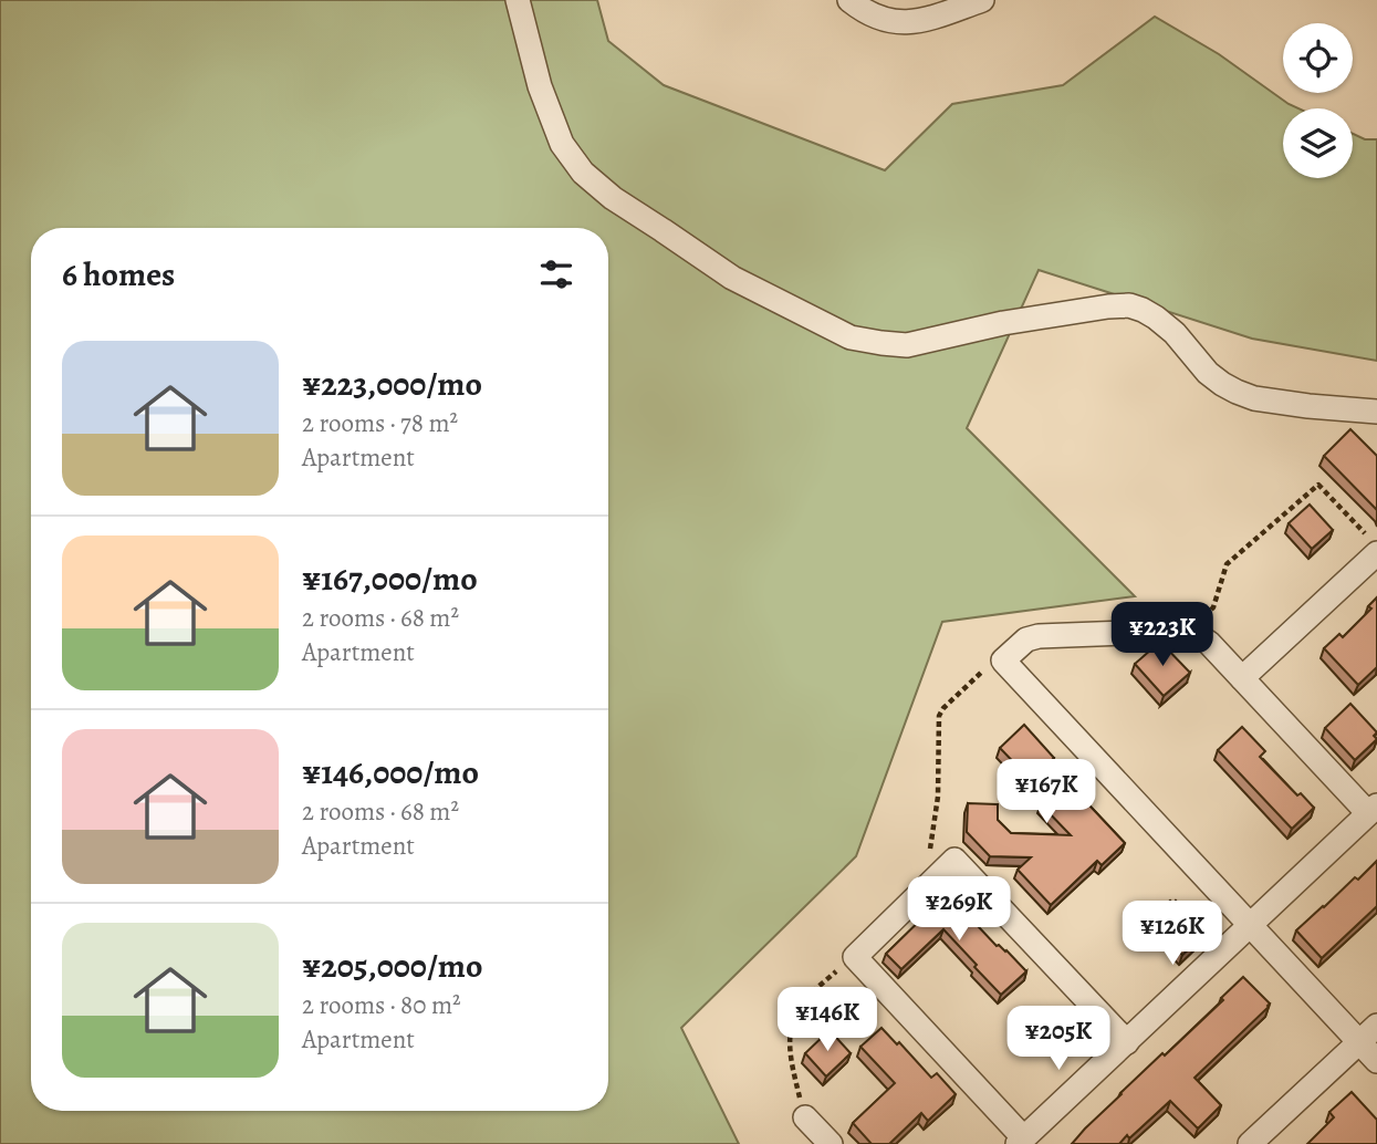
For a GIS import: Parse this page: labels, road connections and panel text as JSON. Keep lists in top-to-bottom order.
{
  "page": {
    "heading": "6 homes",
    "list": [
      {
        "name": "¥223,000/mo",
        "note": "2 rooms · 78 m² · Apartment"
      },
      {
        "name": "¥167,000/mo",
        "note": "2 rooms · 68 m² · Apartment"
      },
      {
        "name": "¥146,000/mo",
        "note": "2 rooms · 68 m² · Apartment"
      },
      {
        "name": "¥205,000/mo",
        "note": "2 rooms · 80 m² · Apartment"
      }
    ],
    "price": [
      "¥223K",
      "¥167K",
      "¥269K",
      "¥126K",
      "¥146K",
      "¥205K"
    ]
  }
}
